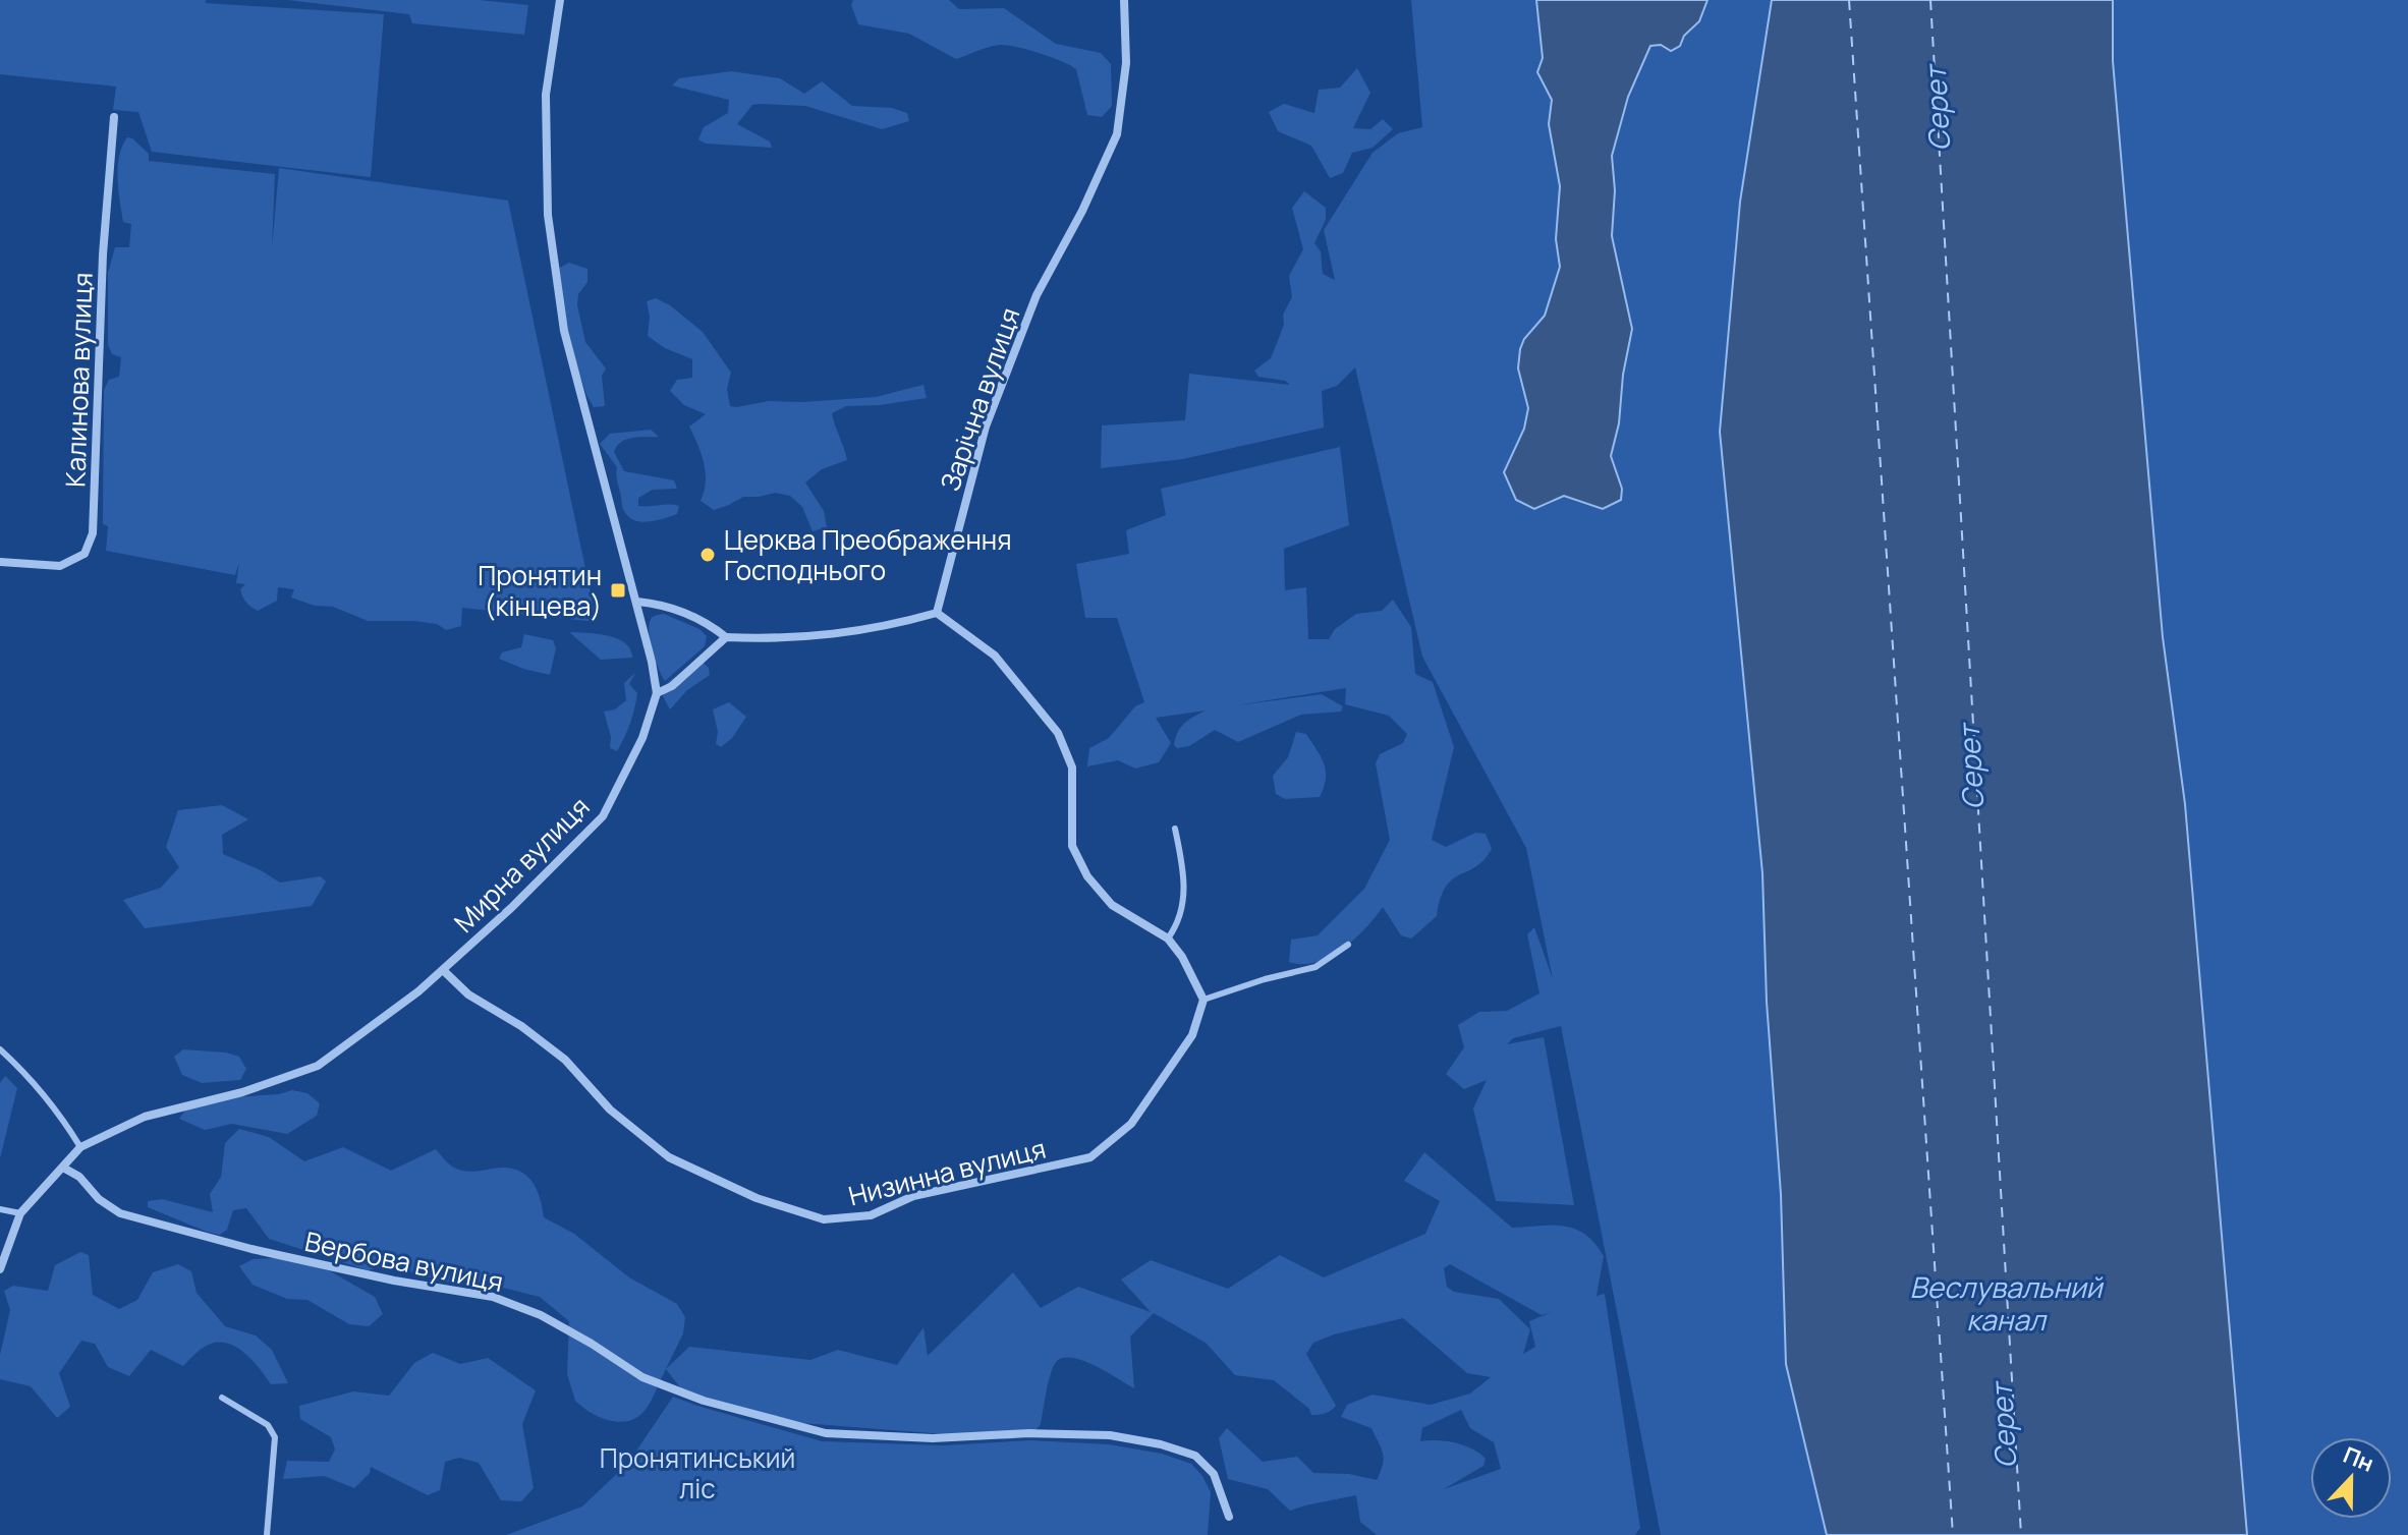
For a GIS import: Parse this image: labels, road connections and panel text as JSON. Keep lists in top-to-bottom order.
{
  "streets": {
    "street": [
      "Калинова вулиця",
      "Зарічна вулиця",
      "Мирна вулиця",
      "Низинна вулиця",
      "Вербова вулиця"
    ]
  },
  "crossings": [
    ["Мирна вулиця", "Низинна вулиця"],
    ["Мирна вулиця", "Вербова вулиця"]
  ],
  "water": ["Серет", "Веслувальний канал"],
  "parks": ["Пронятинський ліс"],
  "places": {
    "other": ["Церква Преображення Господнього"],
    "transit": ["Пронятин (кінцева)"]
  },
  "north": "top"
}
